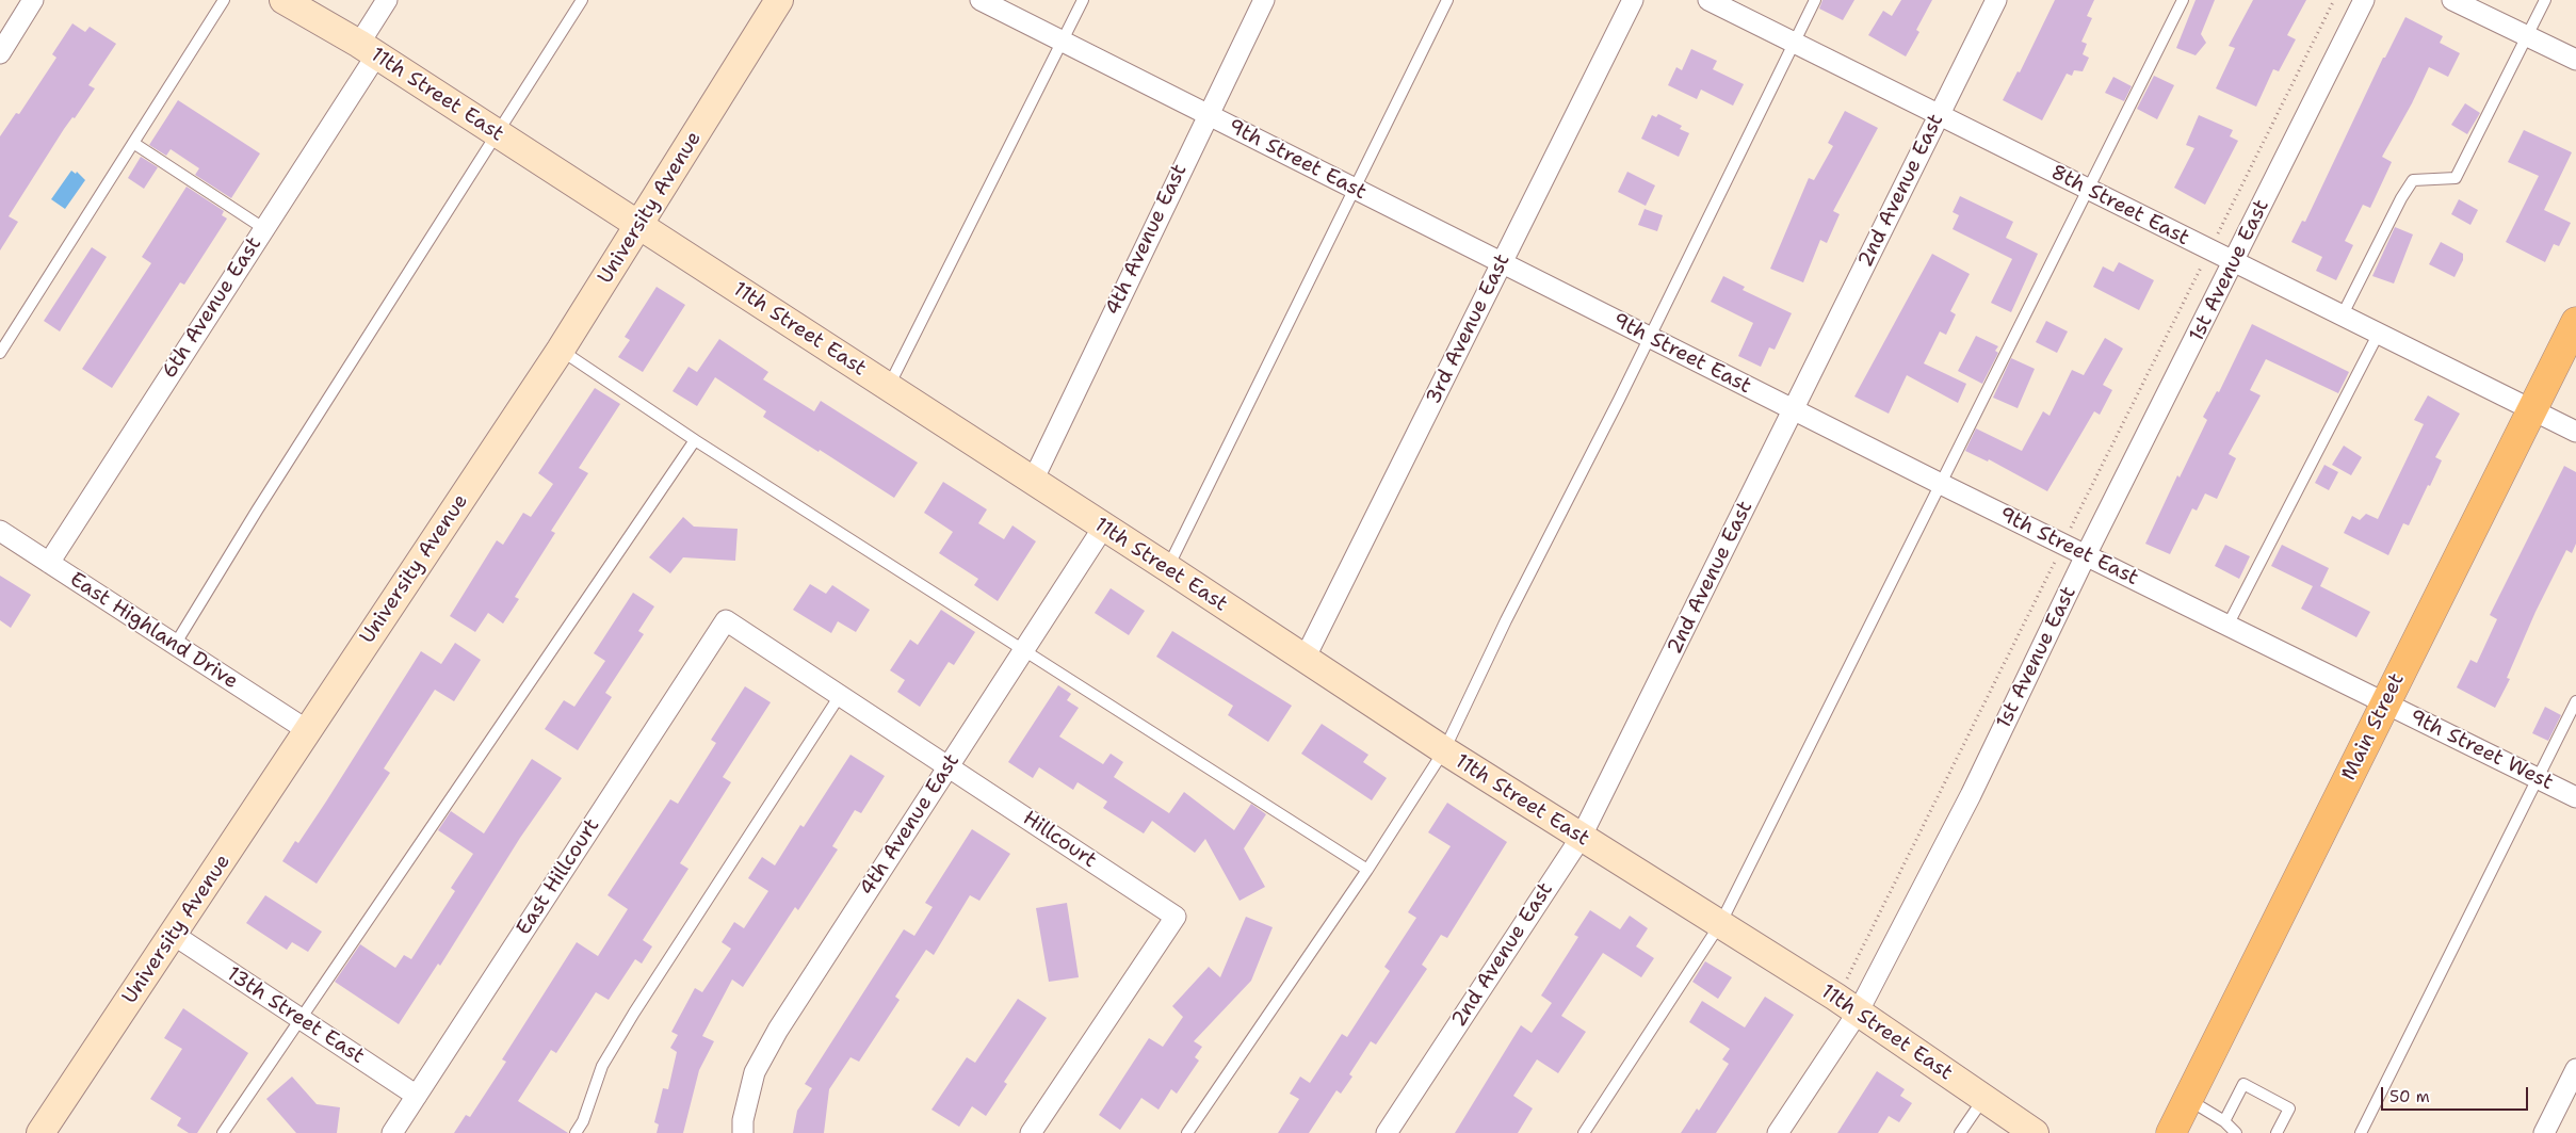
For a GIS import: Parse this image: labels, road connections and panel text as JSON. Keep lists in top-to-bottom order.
{
  "streets": {
    "main road": ["Main Street"],
    "street": [
      "11th Street East",
      "9th Street East",
      "2nd Avenue East",
      "8th Street East",
      "University Avenue",
      "4th Avenue East",
      "1st Avenue East",
      "6th Avenue East",
      "3rd Avenue East",
      "East Highland Drive",
      "9th Street West",
      "Hillcourt",
      "East Hillcourt",
      "13th Street East"
    ]
  },
  "crossings": [
    ["11th Street East", "2nd Avenue East"],
    ["11th Street East", "University Avenue"],
    ["11th Street East", "4th Avenue East"],
    ["11th Street East", "1st Avenue East"],
    ["11th Street East", "6th Avenue East"],
    ["11th Street East", "3rd Avenue East"],
    ["9th Street East", "2nd Avenue East"],
    ["9th Street East", "4th Avenue East"],
    ["9th Street East", "1st Avenue East"],
    ["9th Street East", "3rd Avenue East"],
    ["9th Street East", "Main Street"],
    ["9th Street East", "9th Street West"],
    ["2nd Avenue East", "8th Street East"],
    ["8th Street East", "1st Avenue East"],
    ["8th Street East", "Main Street"],
    ["University Avenue", "East Highland Drive"],
    ["University Avenue", "13th Street East"],
    ["4th Avenue East", "Hillcourt"],
    ["6th Avenue East", "East Highland Drive"],
    ["Main Street", "9th Street West"],
    ["Hillcourt", "East Hillcourt"],
    ["East Hillcourt", "13th Street East"]
  ],
  "scale_bar": "50 m"
}
